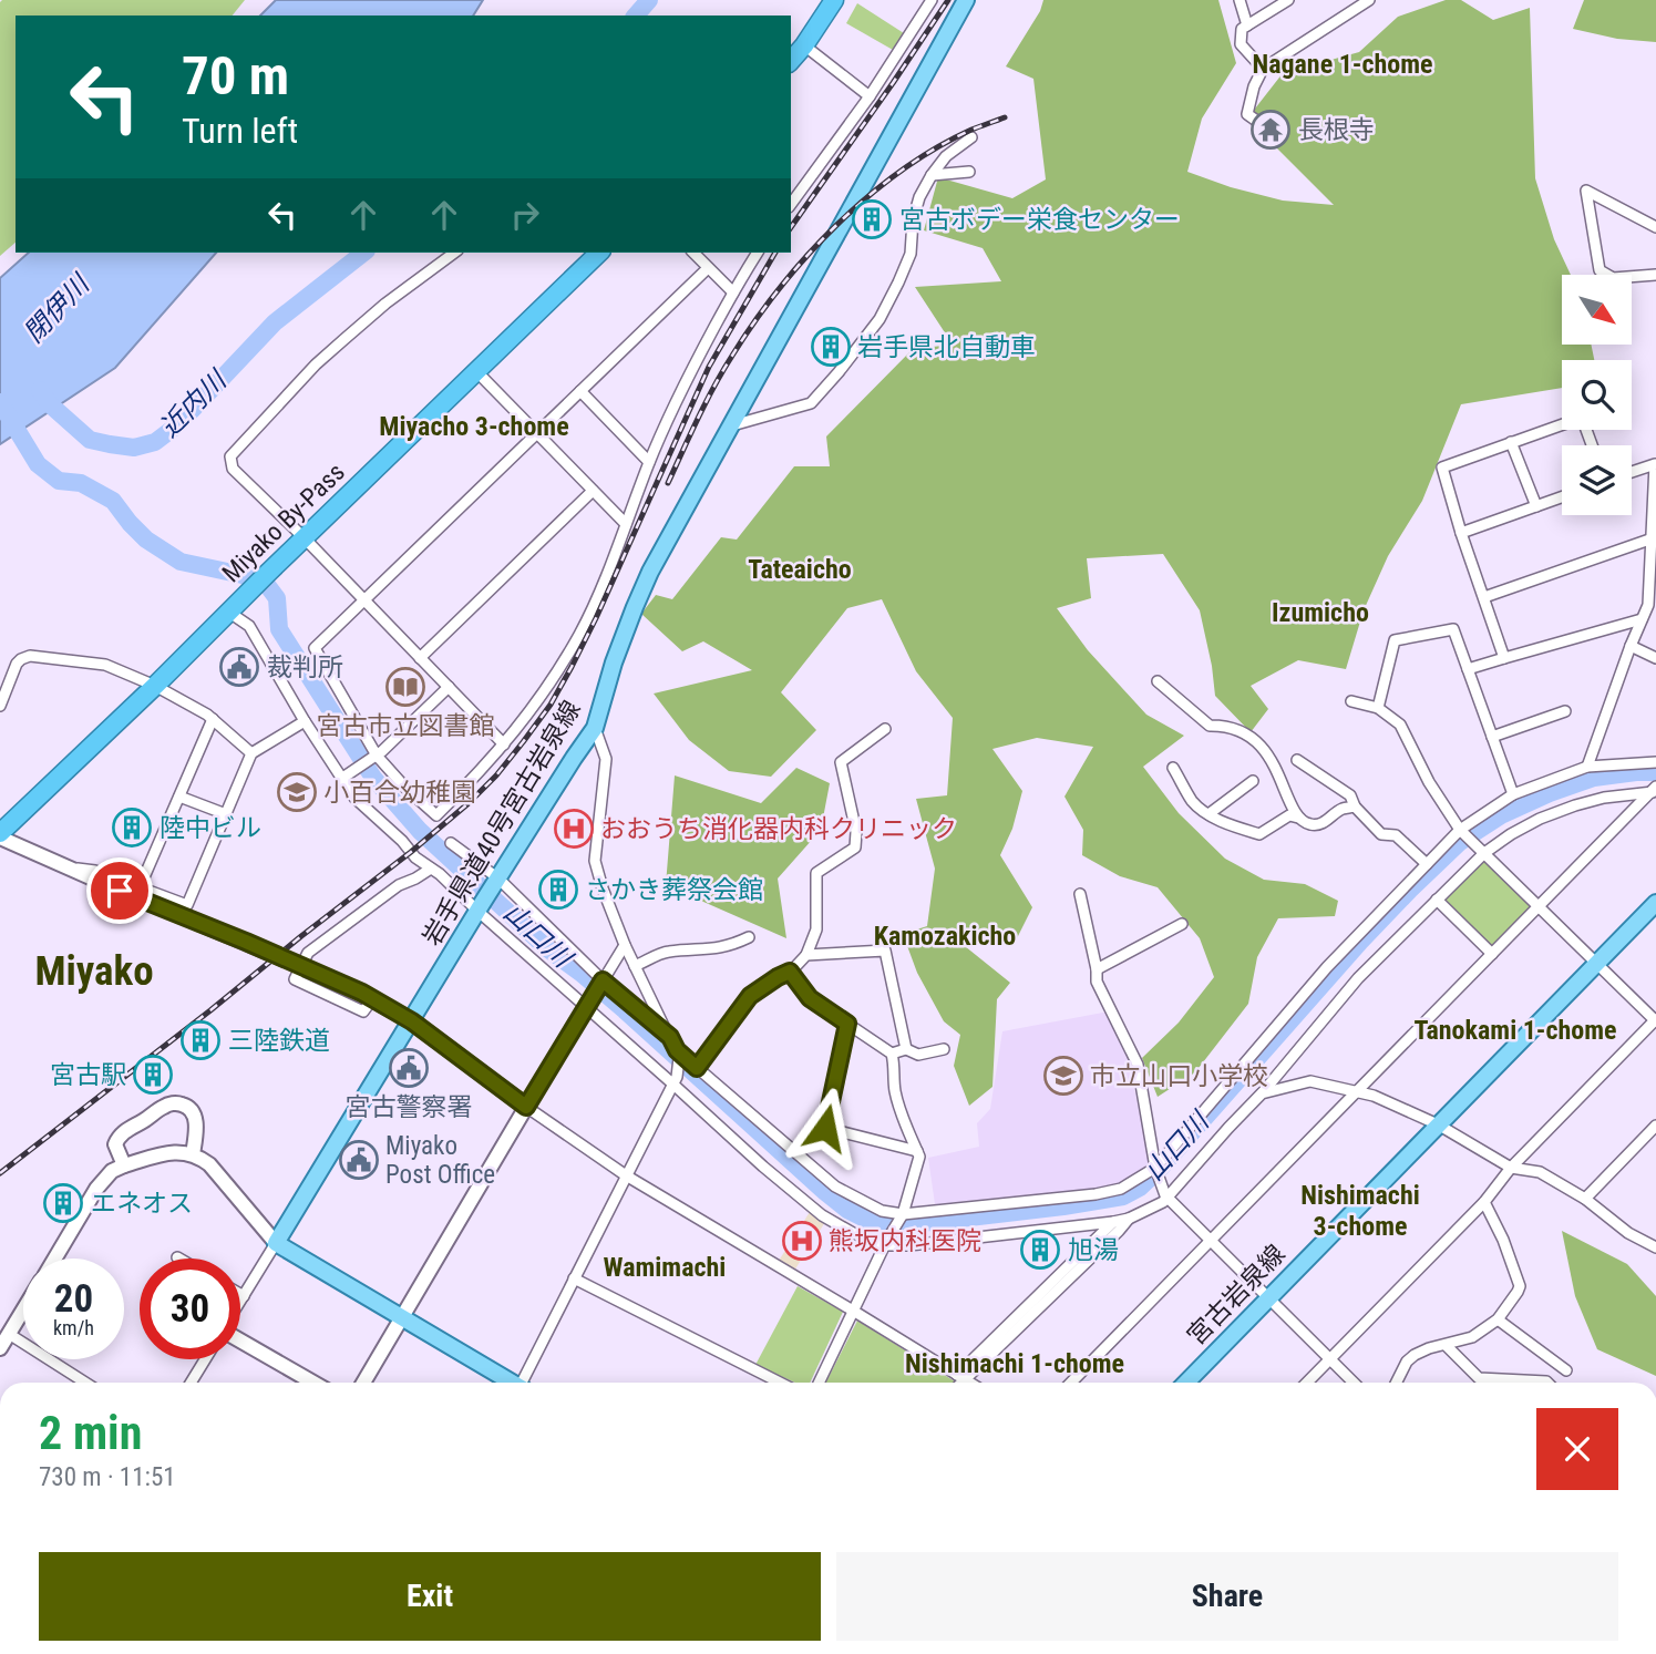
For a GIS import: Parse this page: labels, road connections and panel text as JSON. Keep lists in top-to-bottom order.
{
  "streets": {
    "highway": ["Miyako By-Pass"],
    "main road": ["岩手県道40号宮古岩泉線", "宮古岩泉線"]
  },
  "districts": [
    "Nagane 1-chome",
    "Miyacho 3-chome",
    "Tateaicho",
    "Izumicho",
    "Kamozakicho",
    "Miyako",
    "Tanokami 1-chome",
    "Nishimachi 3-chome",
    "Wamimachi",
    "Nishimachi 1-chome"
  ],
  "water": ["閉伊川", "近内川", "山口川"],
  "places": {
    "temple": ["長根寺"],
    "building": [
      "宮古ボデー栄食センター",
      "岩手県北自動車",
      "陸中ビル",
      "さかき葬祭会館",
      "三陸鉄道",
      "宮古駅",
      "エネオス",
      "旭湯"
    ],
    "public building": ["裁判所", "宮古警察署", "Miyako Post Office"],
    "library": ["宮古市立図書館"],
    "school or university": ["小百合幼稚園", "市立山口小学校"],
    "hospital": ["おおうち消化器内科クリニック", "熊坂内科医院"]
  },
  "north": "bottom right",
  "page": {
    "turn": ["70 m", "Turn left"],
    "speed": "20 km/h",
    "limit": "30",
    "heading": ["2 min", "730 m · 11:51"],
    "buttons": ["Exit", "Share"]
  }
}
